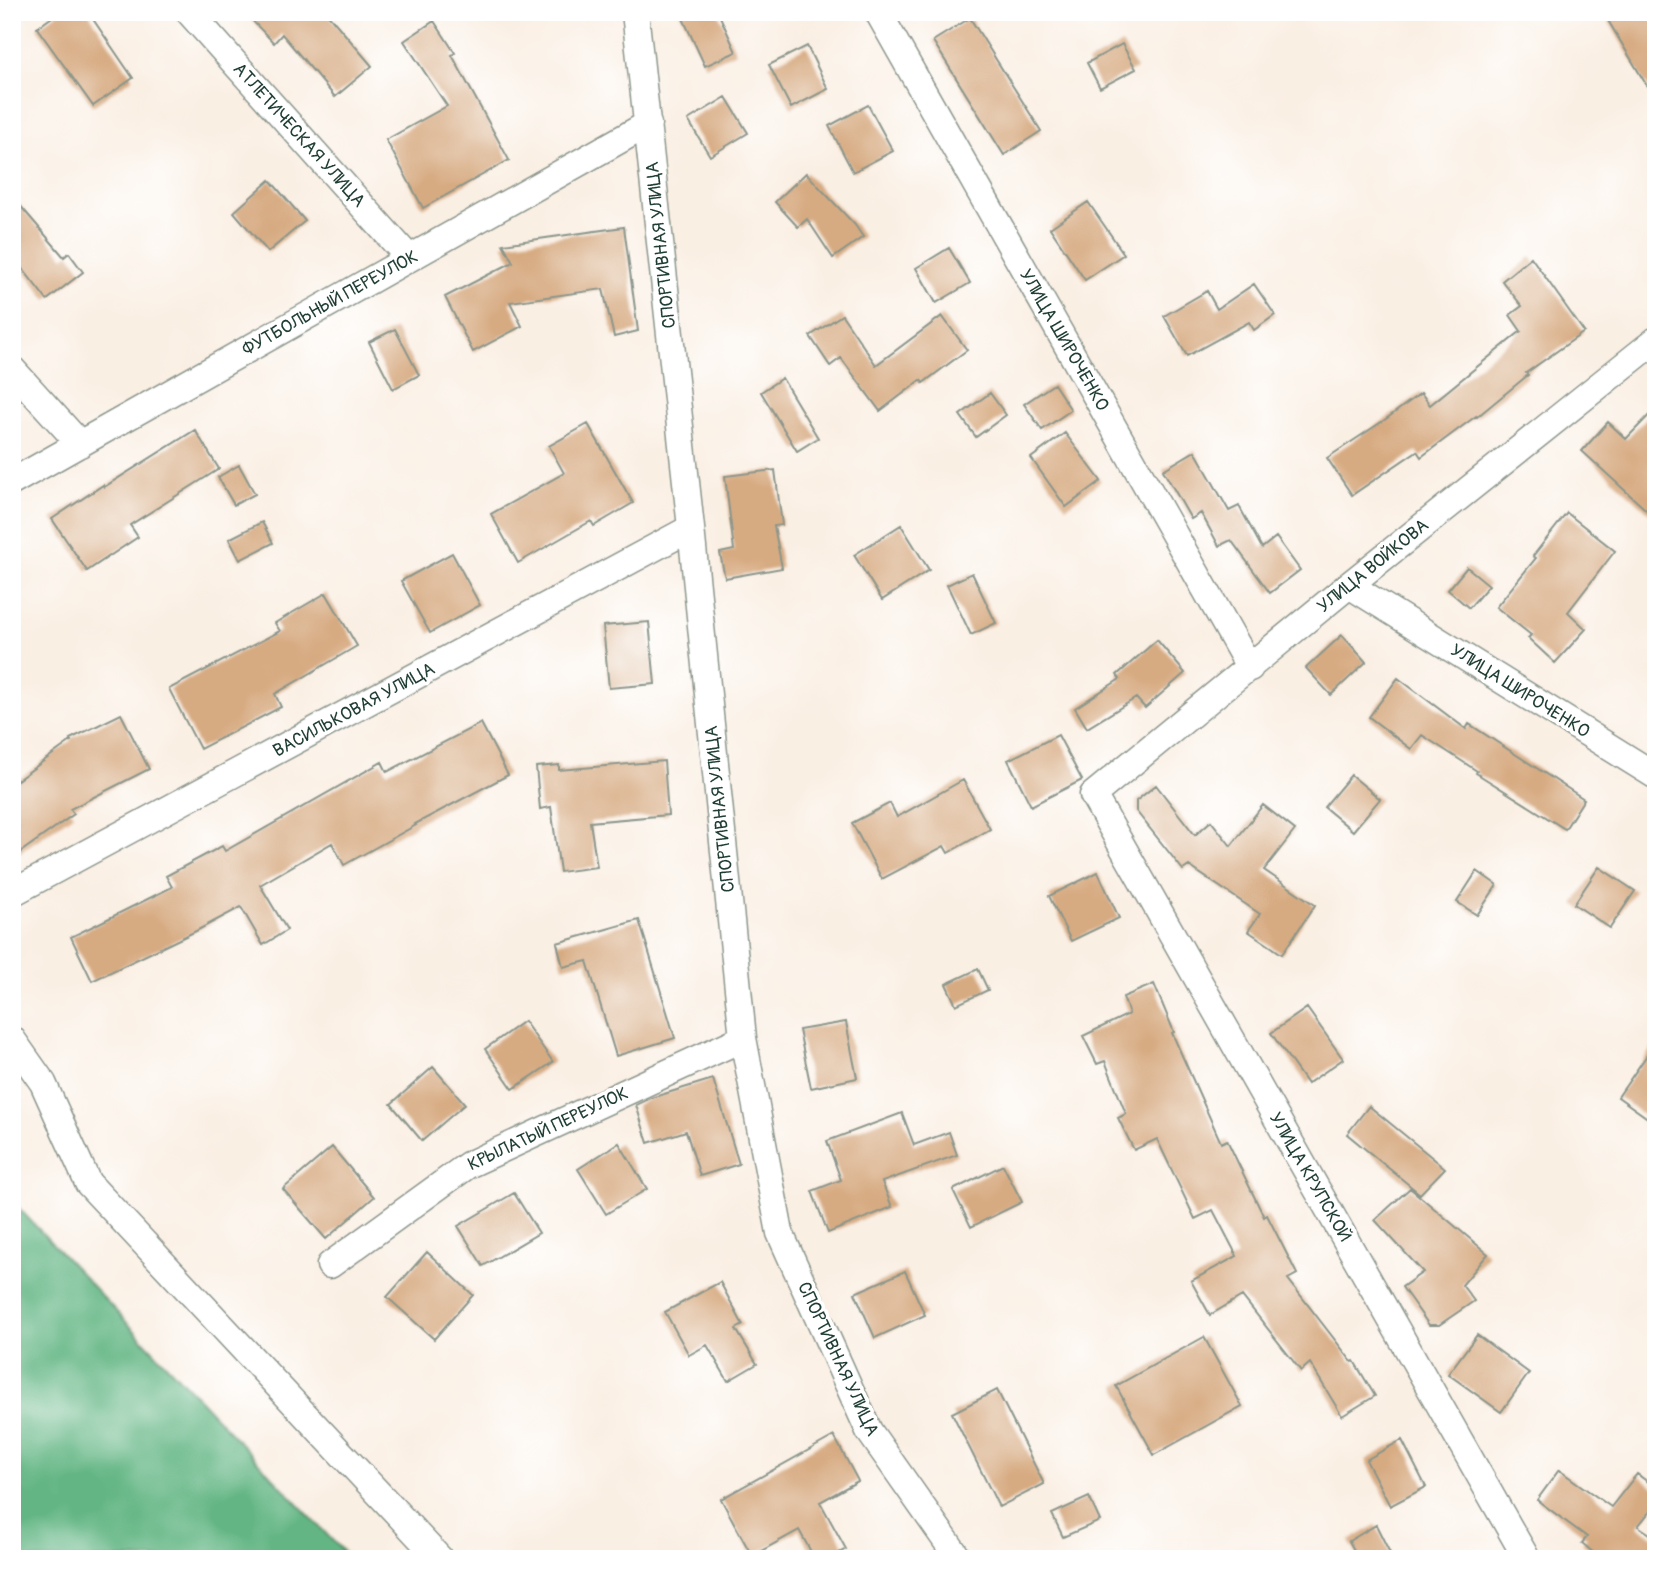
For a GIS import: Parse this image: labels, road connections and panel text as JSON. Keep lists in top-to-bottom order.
{
  "streets": {
    "street": [
      "АТЛЕТИЧЕСКАЯ УЛИЦА",
      "СПОРТИВНАЯ УЛИЦА",
      "ФУТБОЛЬНЫЙ ПЕРЕУЛОК",
      "УЛИЦА ШИРОЧЕНКО",
      "УЛИЦА ВОЙКОВА",
      "ВАСИЛЬКОВАЯ УЛИЦА",
      "КРЫЛАТЫЙ ПЕРЕУЛОК",
      "УЛИЦА КРУПСКОЙ"
    ]
  },
  "crossings": [
    ["АТЛЕТИЧЕСКАЯ УЛИЦА", "ФУТБОЛЬНЫЙ ПЕРЕУЛОК"],
    ["СПОРТИВНАЯ УЛИЦА", "ФУТБОЛЬНЫЙ ПЕРЕУЛОК"],
    ["СПОРТИВНАЯ УЛИЦА", "ВАСИЛЬКОВАЯ УЛИЦА"],
    ["СПОРТИВНАЯ УЛИЦА", "КРЫЛАТЫЙ ПЕРЕУЛОК"],
    ["УЛИЦА ШИРОЧЕНКО", "УЛИЦА ВОЙКОВА"],
    ["УЛИЦА ВОЙКОВА", "УЛИЦА КРУПСКОЙ"]
  ]
}
